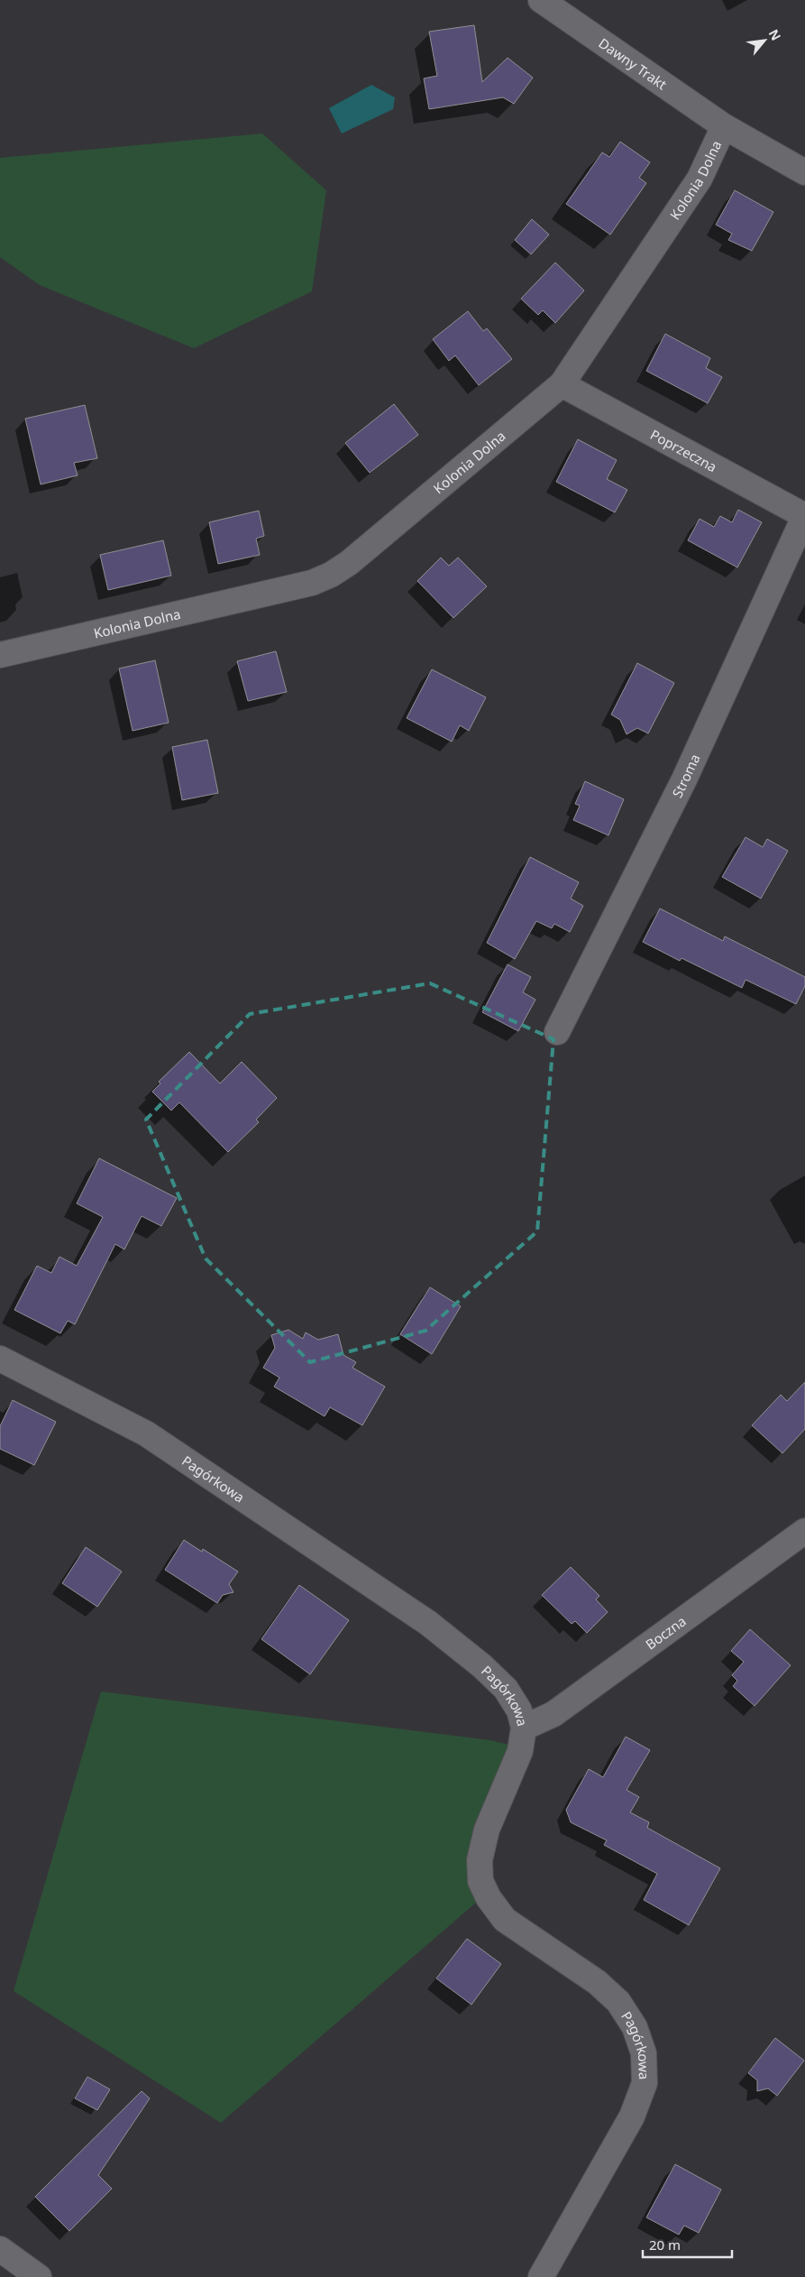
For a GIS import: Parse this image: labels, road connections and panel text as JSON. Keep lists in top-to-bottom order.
{
  "streets": {
    "street": [
      "Dawny Trakt",
      "Kolonia Dolna",
      "Poprzeczna",
      "Stroma",
      "Pagórkowa",
      "Boczna"
    ]
  },
  "crossings": [
    ["Dawny Trakt", "Kolonia Dolna"],
    ["Kolonia Dolna", "Poprzeczna"],
    ["Poprzeczna", "Stroma"],
    ["Pagórkowa", "Boczna"]
  ],
  "scale_bar": "20 m",
  "north": "top right"
}
